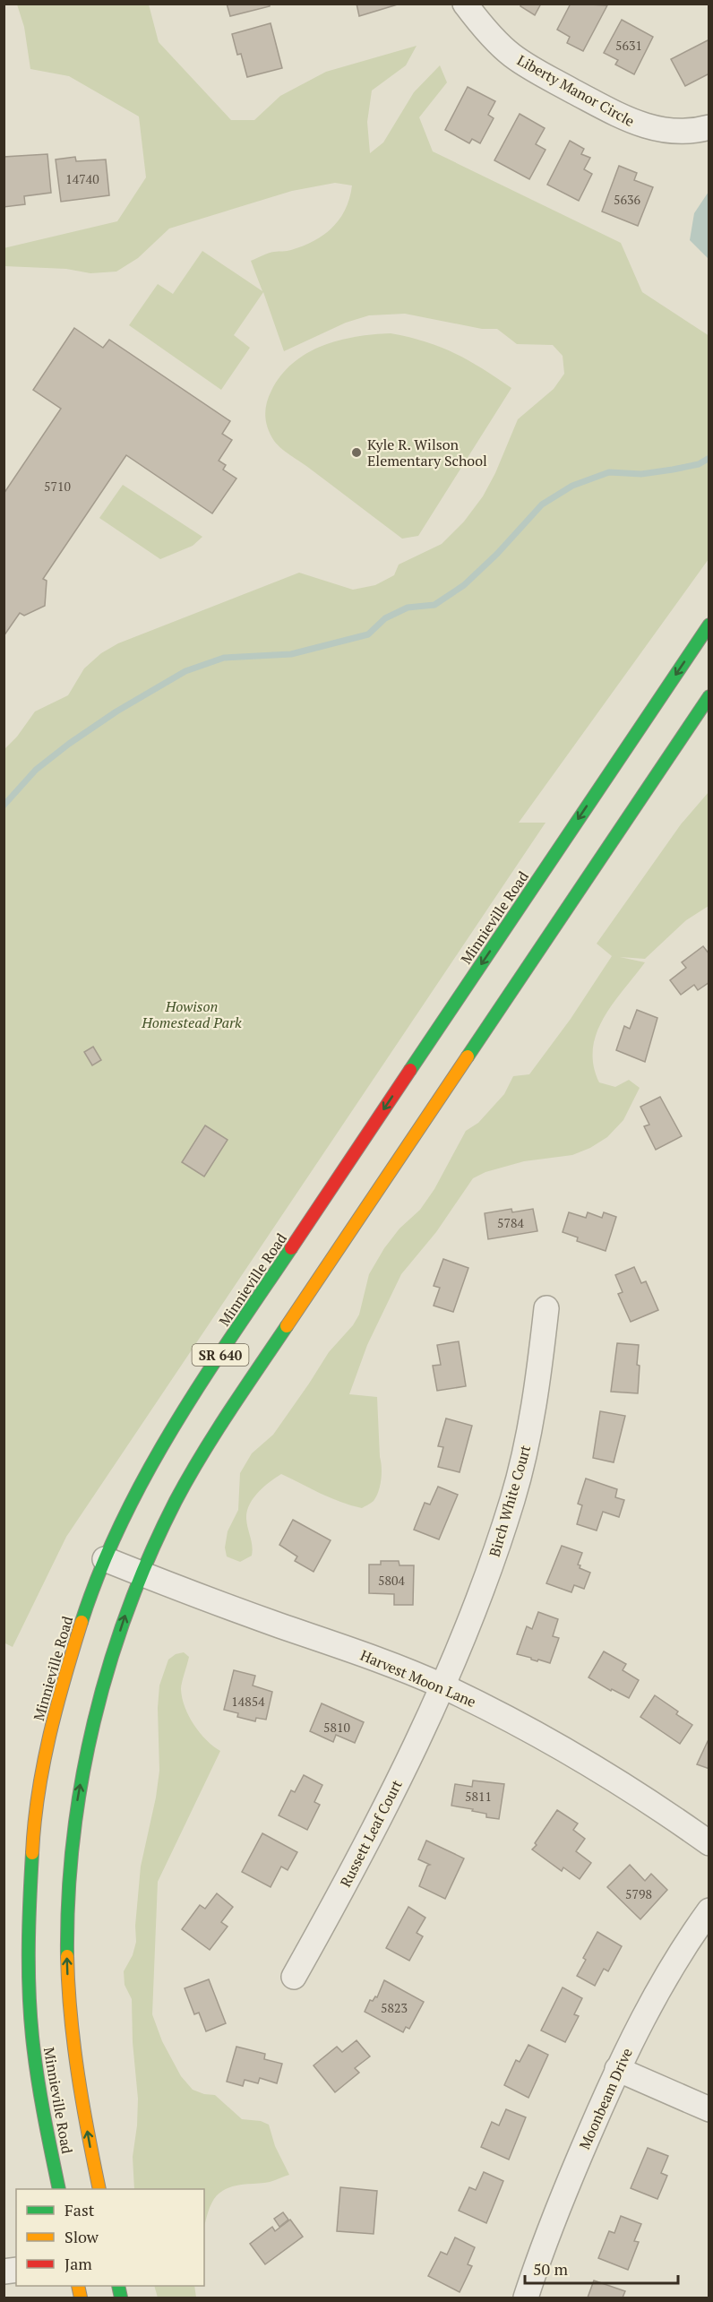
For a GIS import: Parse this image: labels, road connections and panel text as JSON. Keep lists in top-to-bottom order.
{
  "streets": {
    "main road": ["Minnieville Road", "SR 640"],
    "street": [
      "Liberty Manor Circle",
      "Birch White Court",
      "Harvest Moon Lane",
      "Russett Leaf Court",
      "Moonbeam Drive"
    ]
  },
  "crossings": [
    ["Minnieville Road", "Harvest Moon Lane"],
    ["Birch White Court", "Harvest Moon Lane"],
    ["Birch White Court", "Russett Leaf Court"],
    ["Harvest Moon Lane", "Russett Leaf Court"]
  ],
  "parks": ["Howison Homestead Park"],
  "places": ["Kyle R. Wilson Elementary School"],
  "house_numbers": [
    "5631",
    "14740",
    "5636",
    "5710",
    "5784",
    "5804",
    "14854",
    "5810",
    "5811",
    "5798",
    "5823"
  ],
  "legend": ["Fast", "Slow", "Jam"],
  "scale_bar": "50 m"
}
